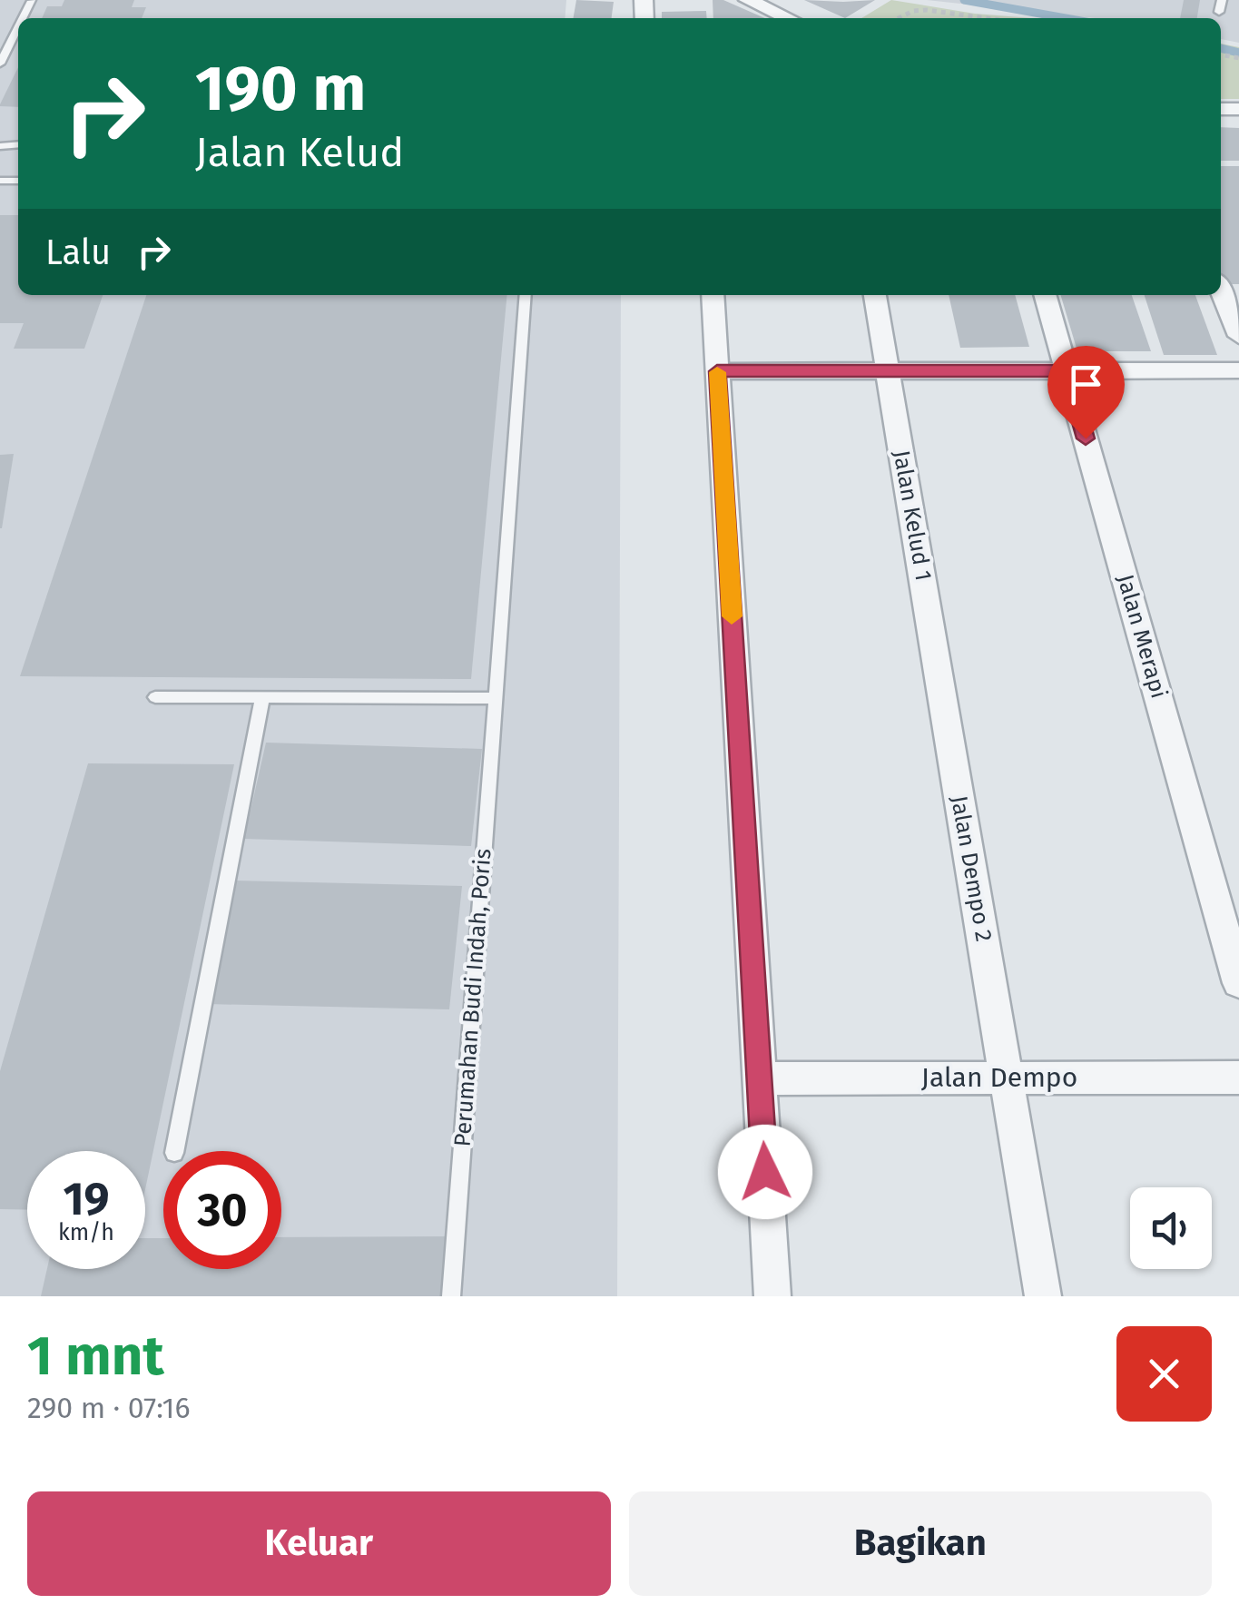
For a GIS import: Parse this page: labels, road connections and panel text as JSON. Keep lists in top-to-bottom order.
{
  "streets": {
    "street": [
      "Jalan Kelud 1",
      "Jalan Merapi",
      "Jalan Dempo 2",
      "Jalan Dempo"
    ],
    "lane": ["Perumahan Budi Indah, Poris"]
  },
  "crossings": [
    ["Jalan Kelud 1", "Jalan Dempo 2"],
    ["Jalan Dempo 2", "Jalan Dempo"]
  ],
  "page": {
    "turn": ["190 m", "Jalan Kelud"],
    "then": "Lalu",
    "speed": "19 km/h",
    "limit": "30",
    "heading": ["1 mnt", "290 m · 07:16"],
    "buttons": ["Keluar", "Bagikan"]
  }
}
